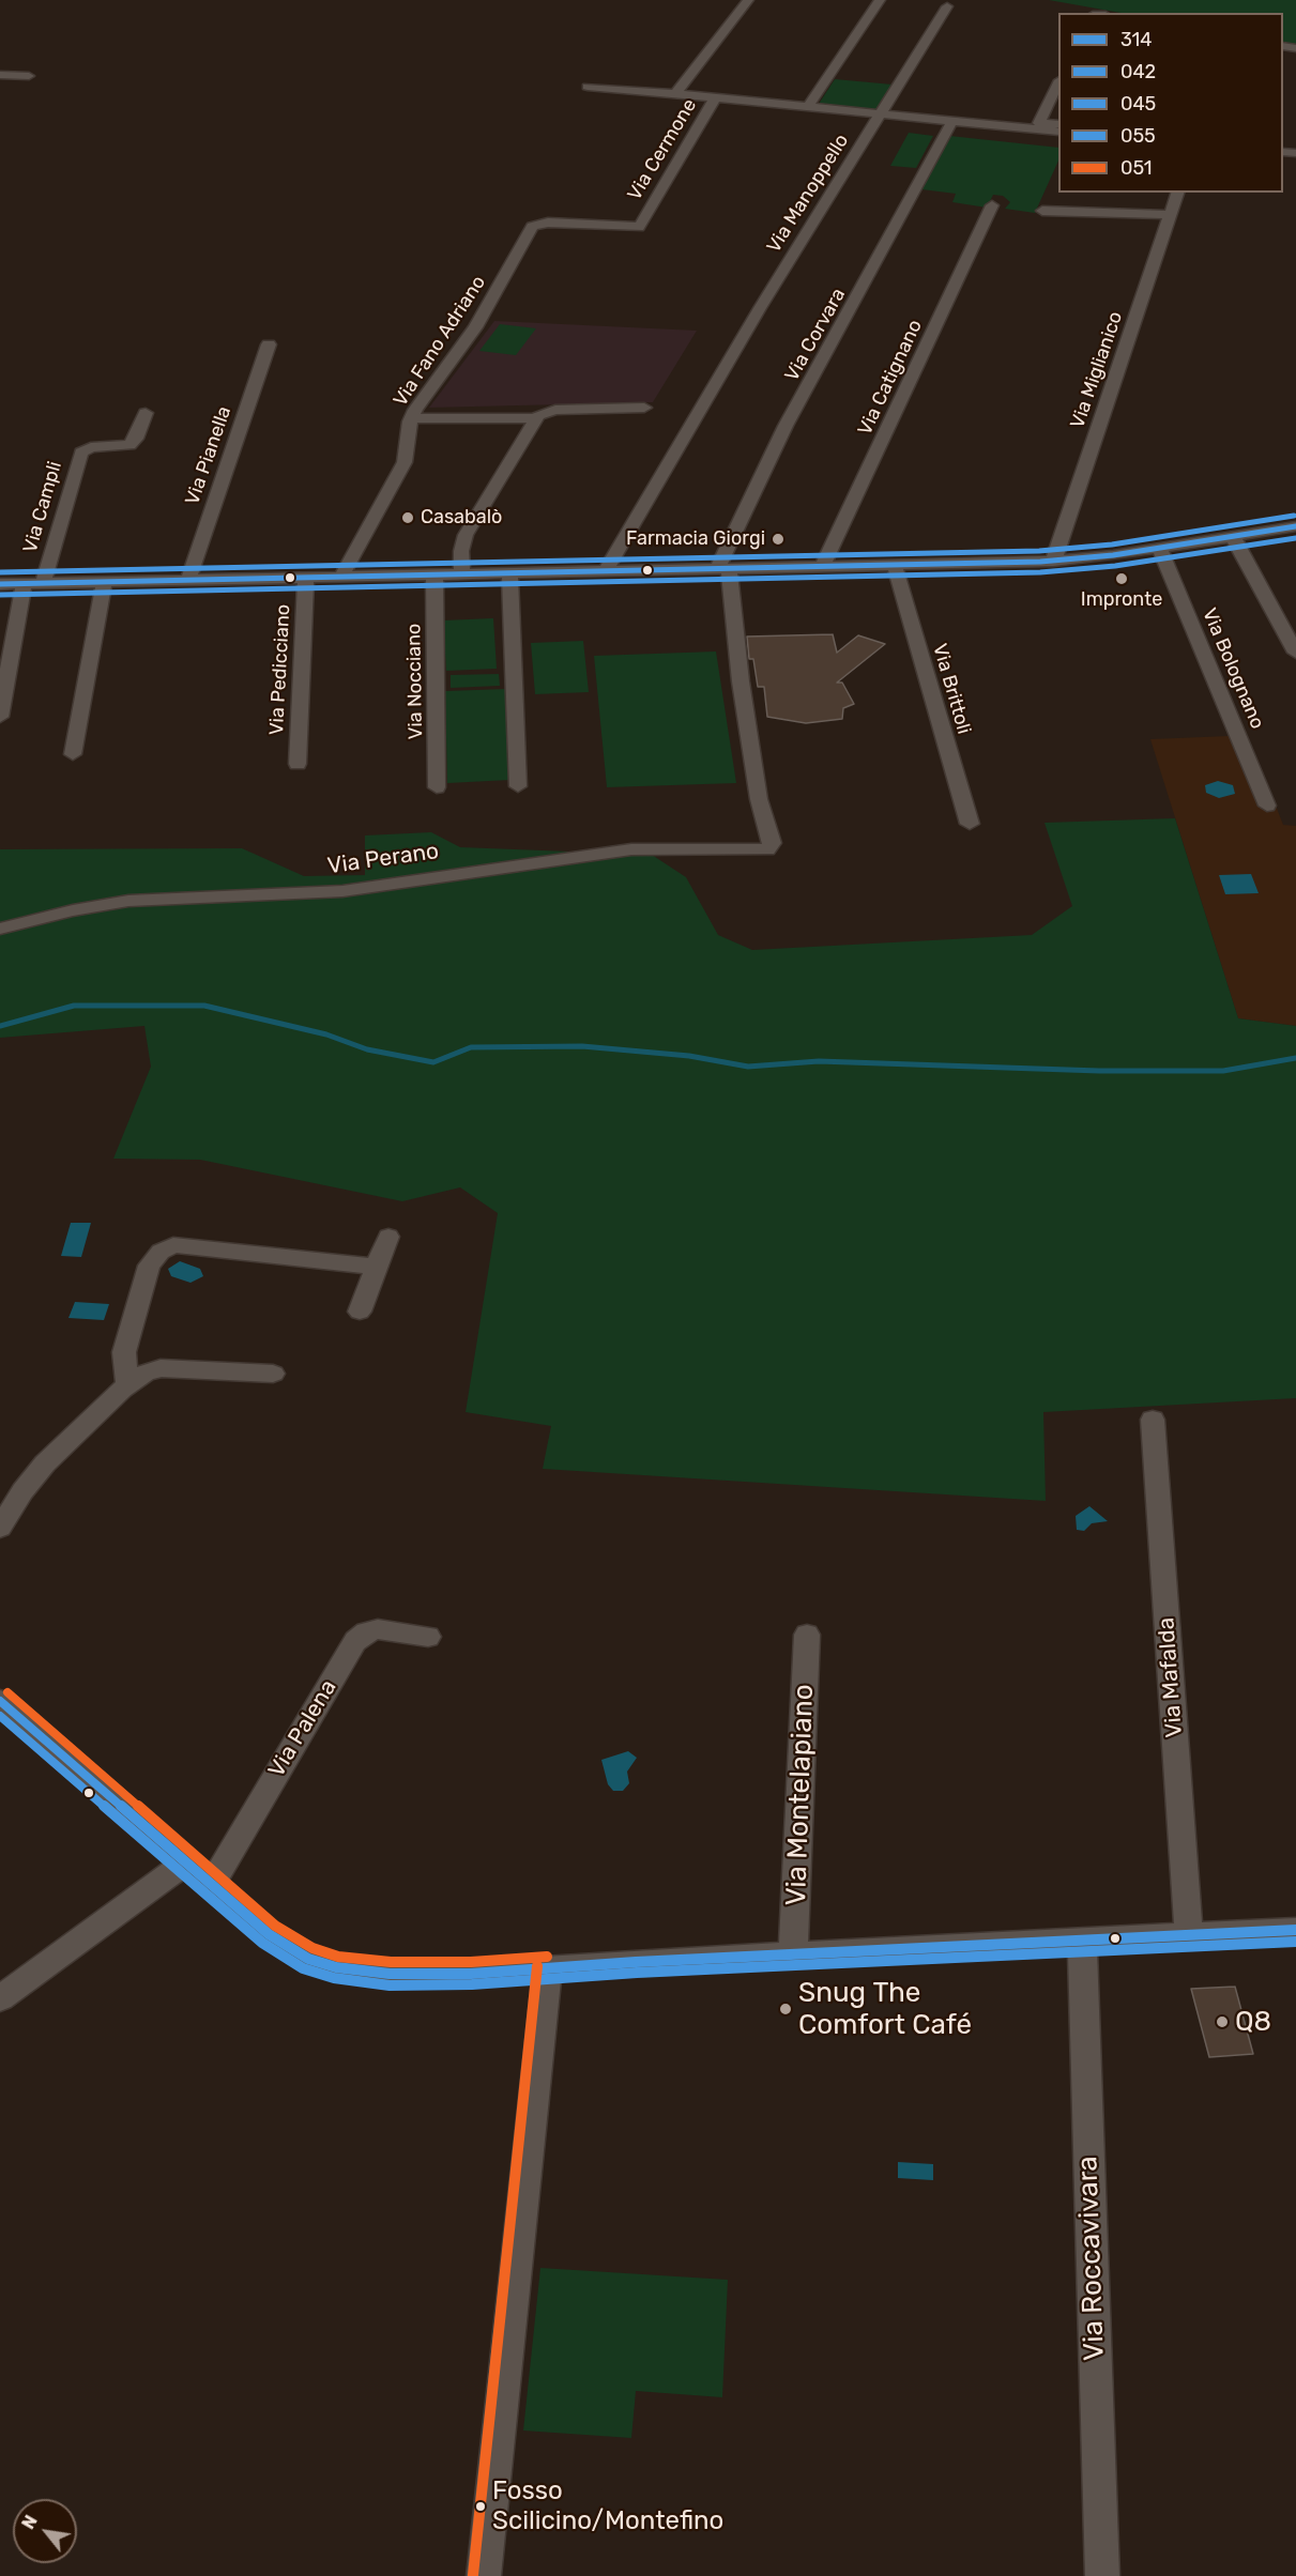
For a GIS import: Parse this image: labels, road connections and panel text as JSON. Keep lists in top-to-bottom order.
{
  "streets": {
    "street": [
      "Via Cermone",
      "Via Manoppello",
      "Via Corvara",
      "Via Fano Adriano",
      "Via Miglianico",
      "Via Catignano",
      "Via Pianella",
      "Via Campli",
      "Via Bolognano",
      "Via Pedicciano",
      "Via Nocciano",
      "Via Brittoli",
      "Via Perano",
      "Via Mafalda",
      "Via Palena",
      "Via Montelapiano",
      "Via Roccavivara"
    ]
  },
  "crossings": [
    ["Via Cermone", "Via Manoppello"],
    ["Via Cermone", "Via Fano Adriano"],
    ["Via Corvara", "Via Perano"]
  ],
  "places": [
    "Casabalò",
    "Farmacia Giorgi",
    "Impronte",
    "Snug The Comfort Café",
    "Q8",
    "Fosso Scilicino/Montefino"
  ],
  "lines": [
    "transit line 055",
    "transit line 314",
    "transit line 042",
    "transit line 051",
    "transit line 045"
  ],
  "legend": [
    "314",
    "042",
    "045",
    "055",
    "051"
  ],
  "north": "top left"
}
